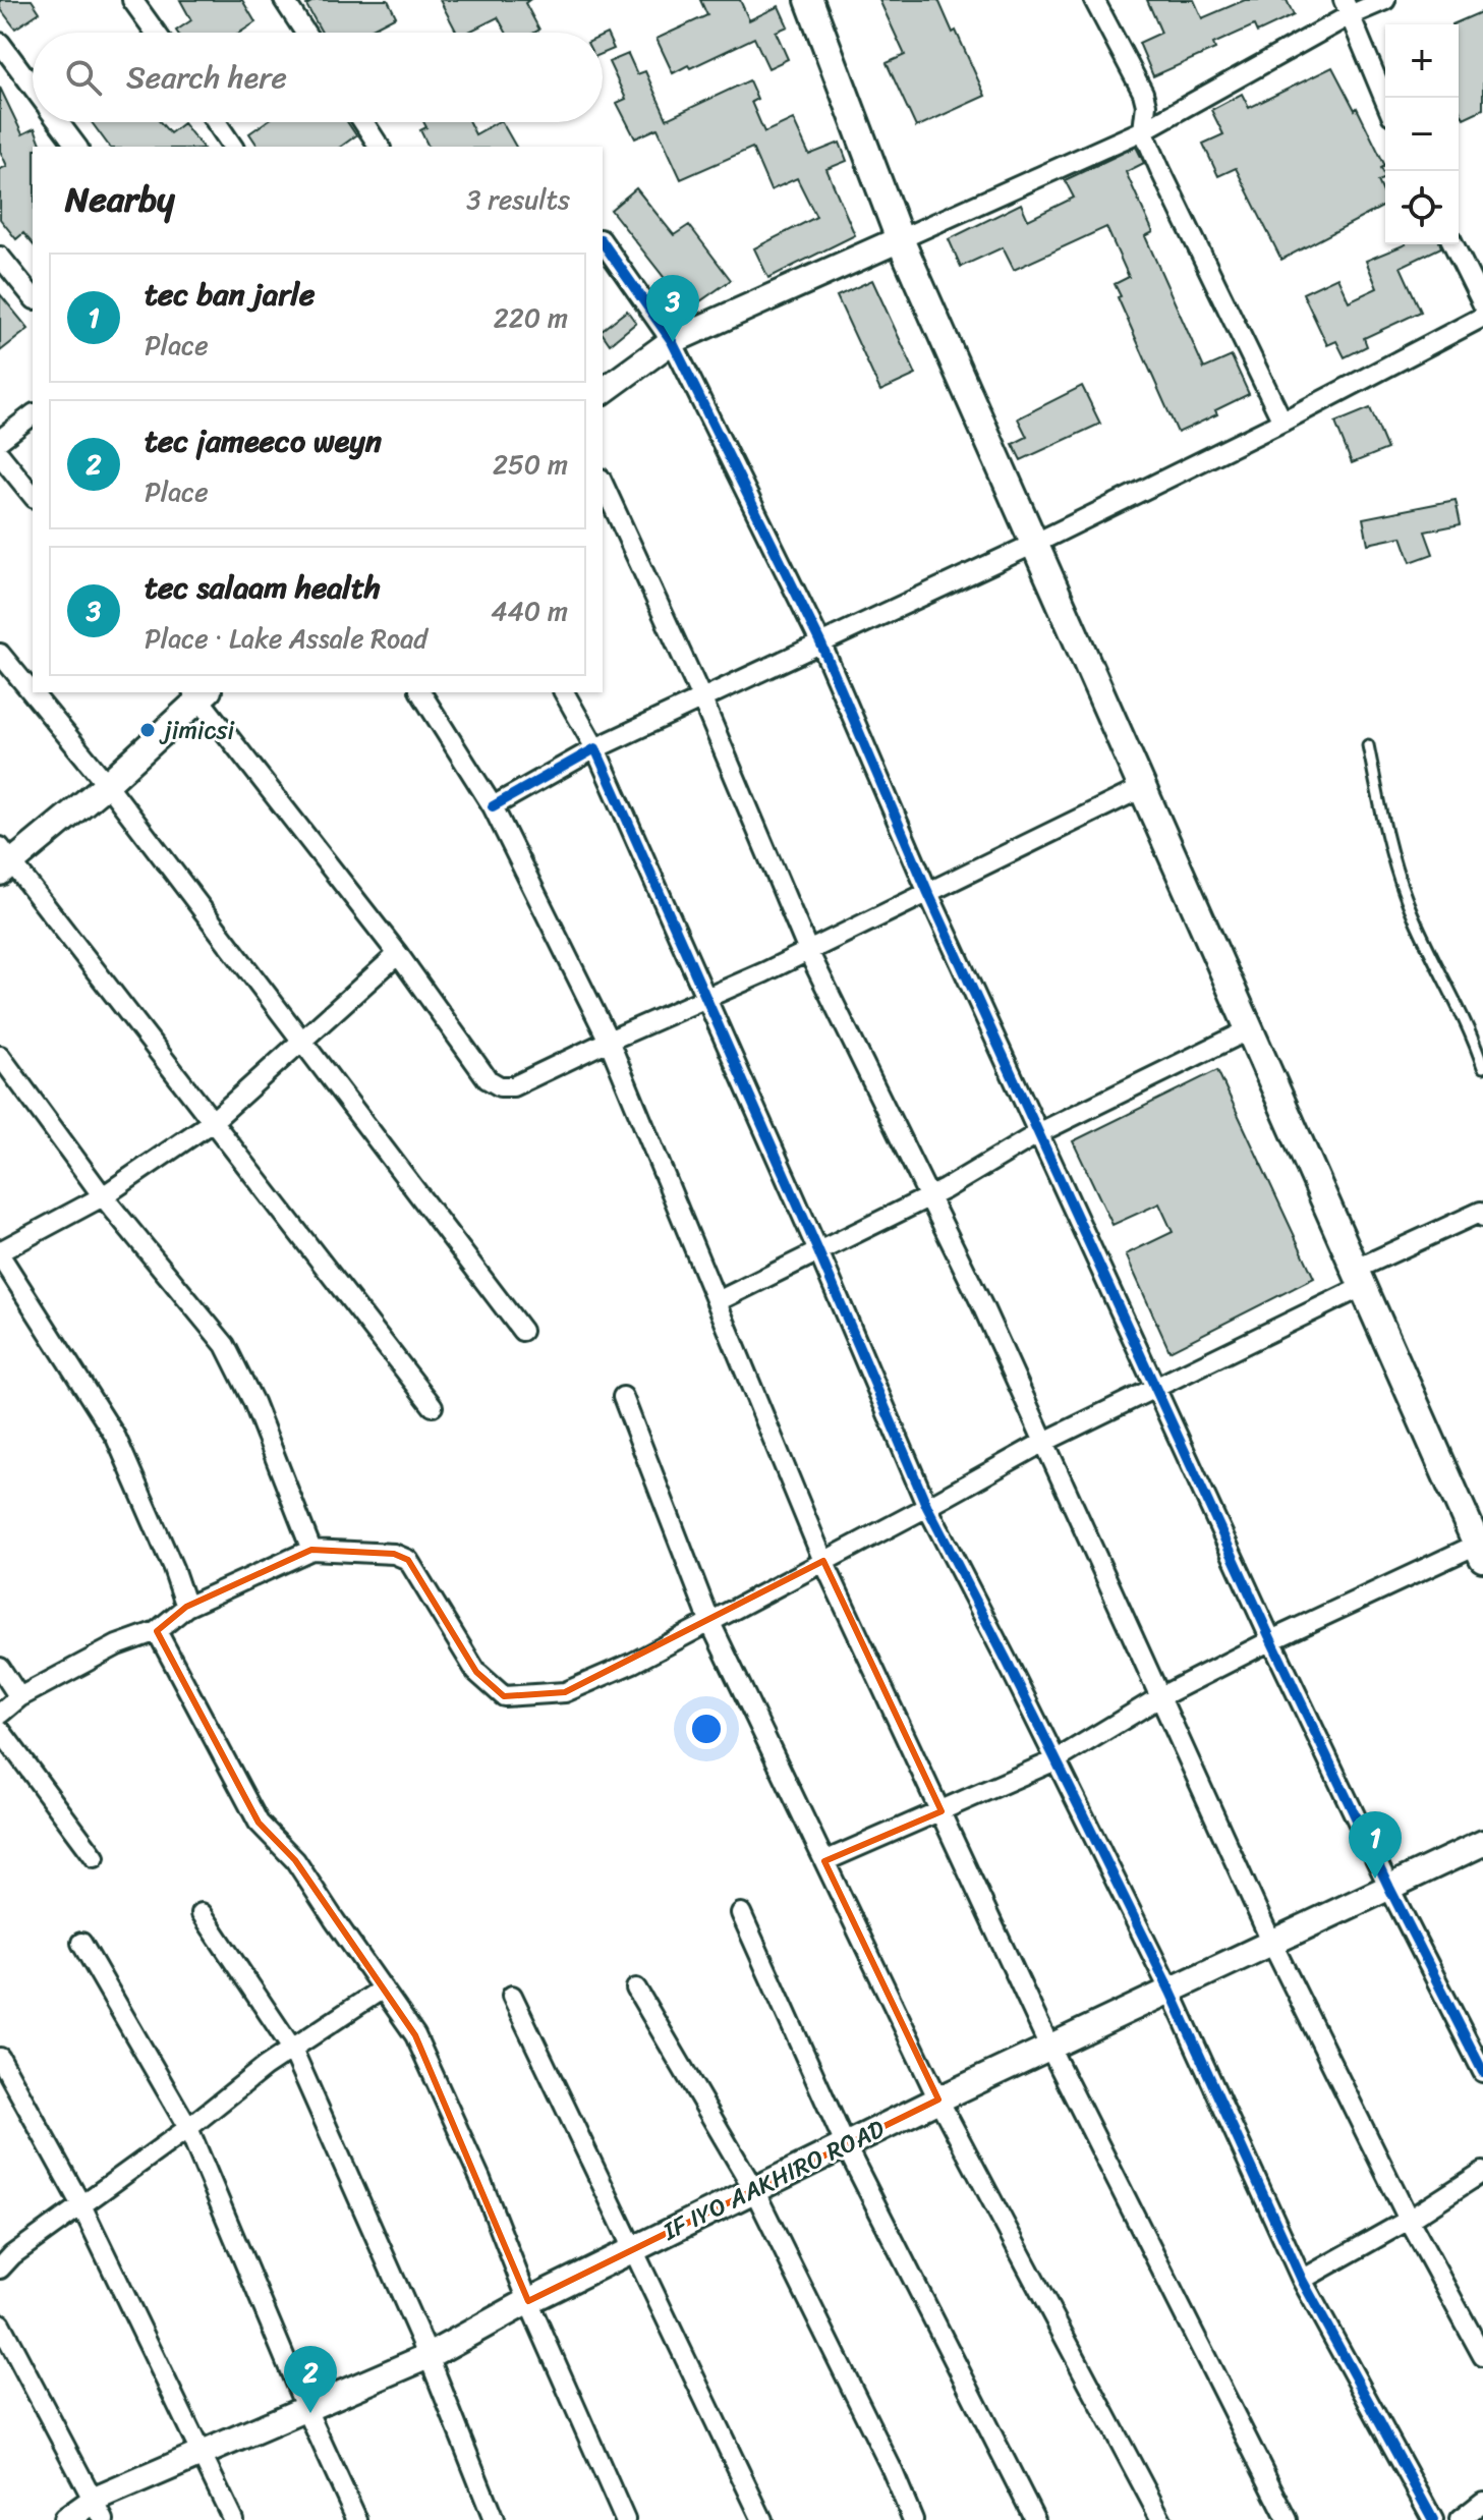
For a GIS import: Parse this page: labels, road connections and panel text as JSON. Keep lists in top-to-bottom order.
{
  "streets": {
    "street": ["IF IYO AAKHIRO ROAD"]
  },
  "places": ["jimicsi"],
  "page": {
    "map_buttons": ["+", "−"],
    "search": "Search here",
    "heading": ["Nearby", "3 results"],
    "list": [
      {
        "mark": "1",
        "name": "tec ban jarle",
        "note": "Place",
        "value": "220 m"
      },
      {
        "mark": "2",
        "name": "tec jameeco weyn",
        "note": "Place",
        "value": "250 m"
      },
      {
        "mark": "3",
        "name": "tec salaam health",
        "note": "Place · Lake Assale Road",
        "value": "440 m"
      }
    ],
    "pins": ["3", "1", "2"]
  }
}
